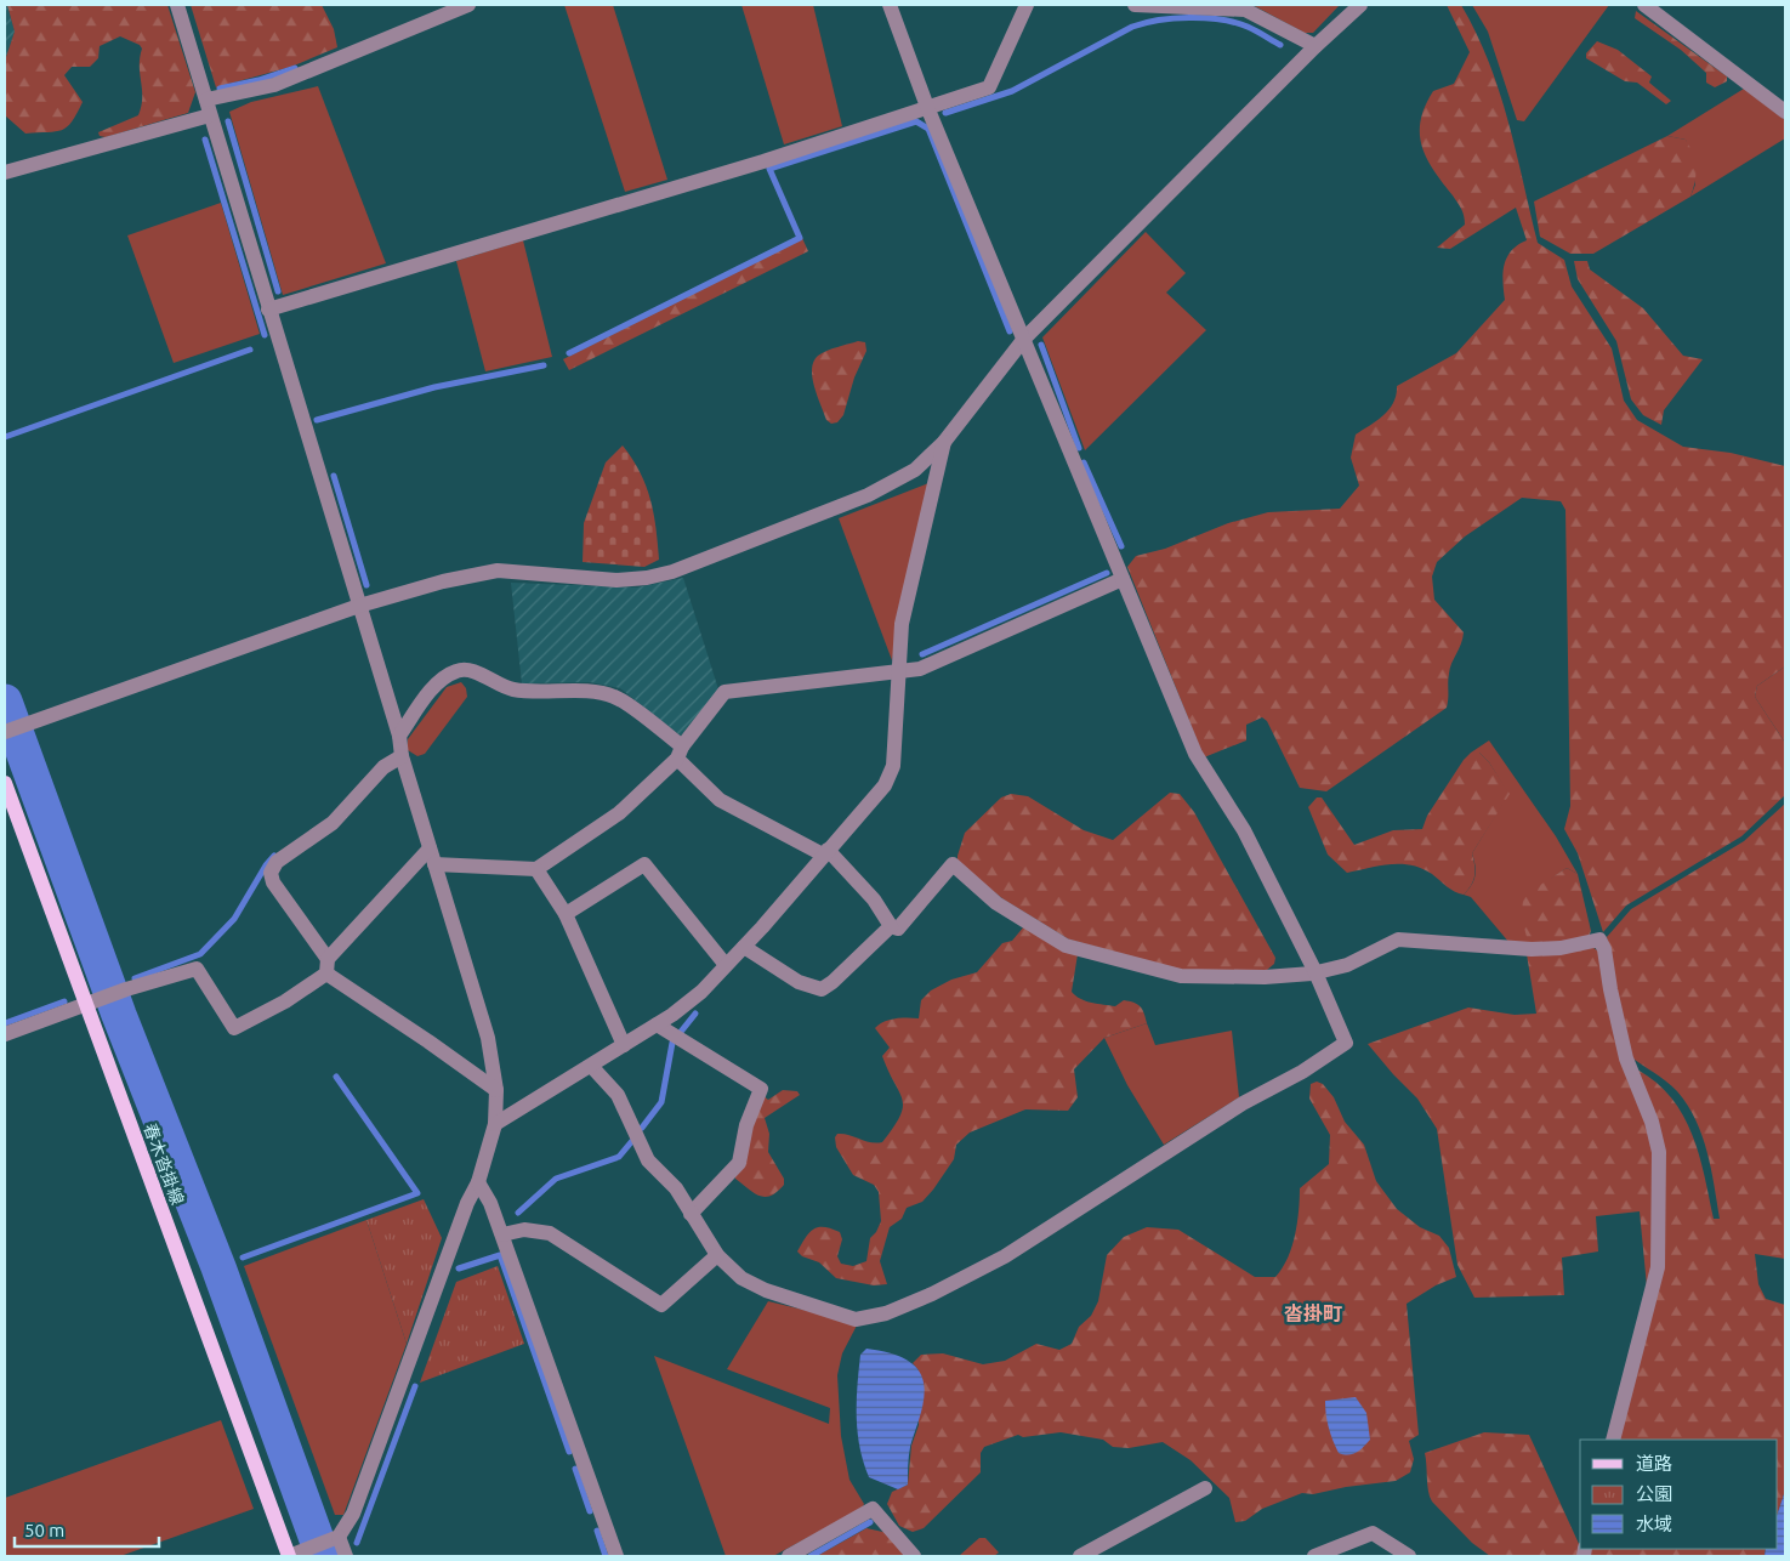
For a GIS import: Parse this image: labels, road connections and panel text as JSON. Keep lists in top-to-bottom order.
{
  "streets": {
    "main road": ["春木沓掛線"]
  },
  "districts": ["沓掛町"],
  "legend": ["道路", "公園", "水域"],
  "scale_bar": "50 m"
}
